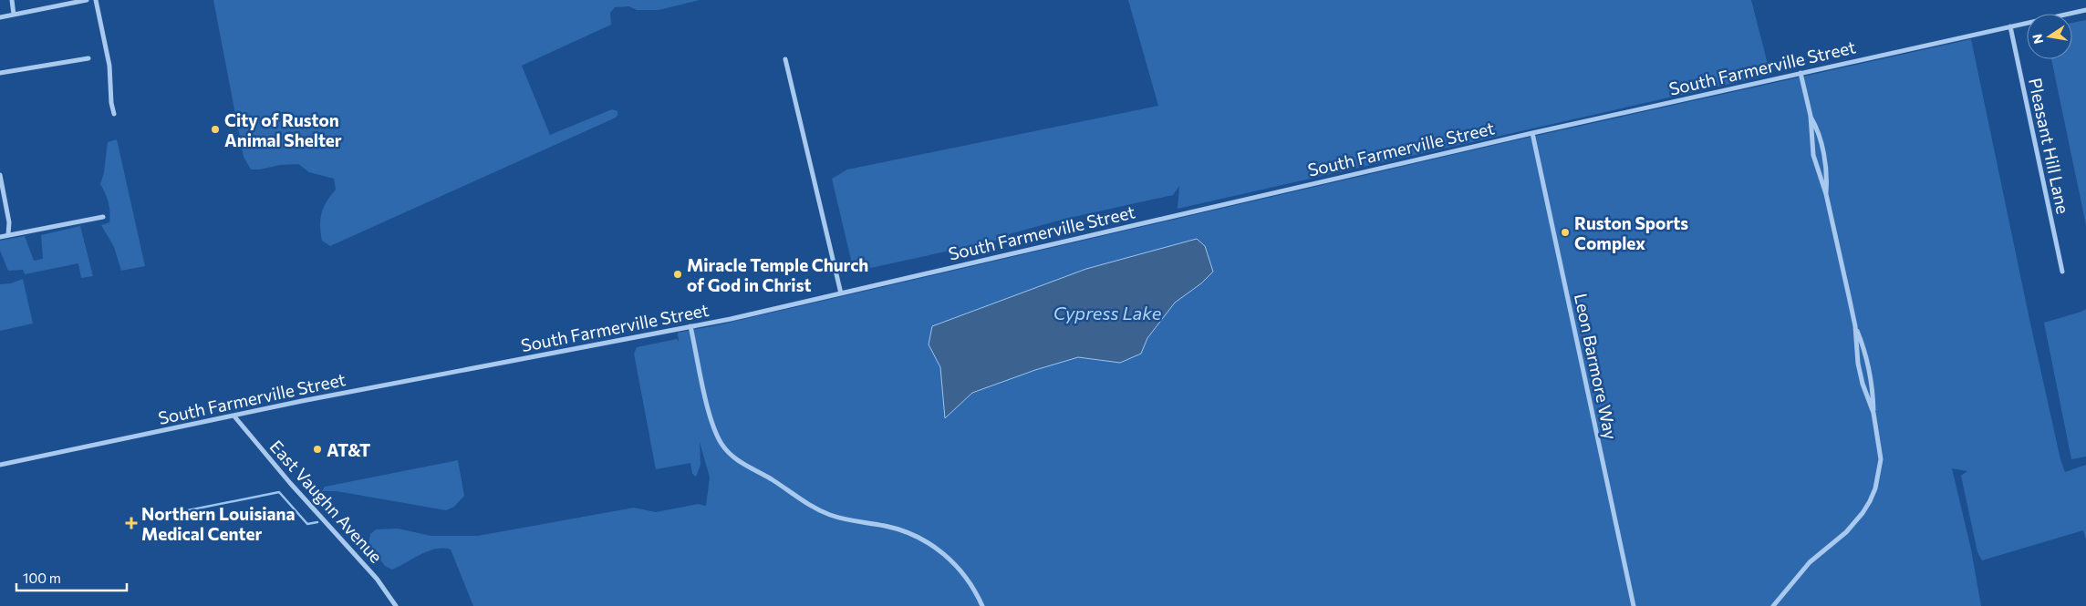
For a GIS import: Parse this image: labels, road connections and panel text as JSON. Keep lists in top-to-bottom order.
{
  "streets": {
    "street": [
      "South Farmerville Street",
      "Pleasant Hill Lane",
      "Leon Barmore Way",
      "East Vaughn Avenue"
    ]
  },
  "crossings": [
    ["South Farmerville Street", "Pleasant Hill Lane"],
    ["South Farmerville Street", "Leon Barmore Way"],
    ["South Farmerville Street", "East Vaughn Avenue"]
  ],
  "water": ["Cypress Lake"],
  "places": {
    "other": [
      "City of Ruston Animal Shelter",
      "Ruston Sports Complex",
      "Miracle Temple Church of God in Christ",
      "AT&T"
    ],
    "health": ["Northern Louisiana Medical Center"]
  },
  "scale_bar": "100 m",
  "north": "left"
}
